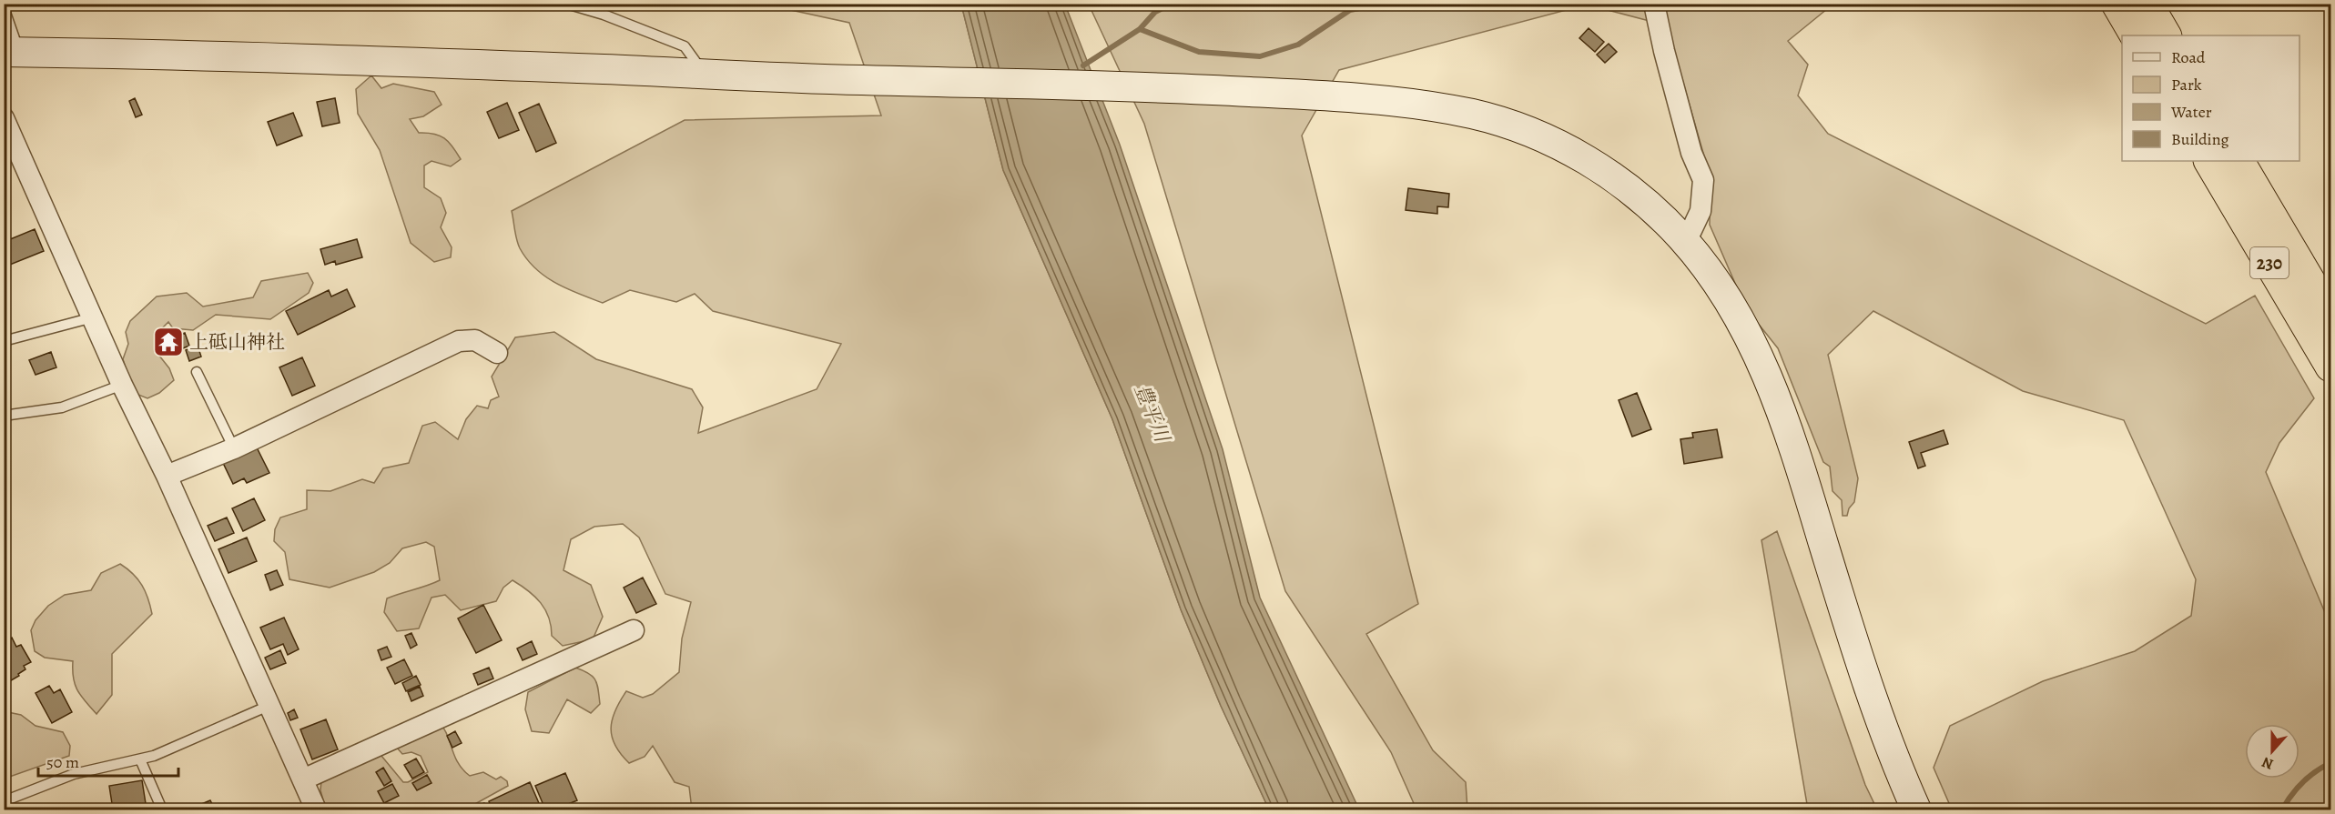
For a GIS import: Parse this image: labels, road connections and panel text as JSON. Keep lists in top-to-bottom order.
{
  "streets": {
    "highway": ["230"]
  },
  "water": ["豊平川"],
  "places": {
    "temple": ["上砥山神社"]
  },
  "legend": [
    "Road",
    "Park",
    "Water",
    "Building"
  ],
  "scale_bar": "50 m",
  "north": "bottom"
}
